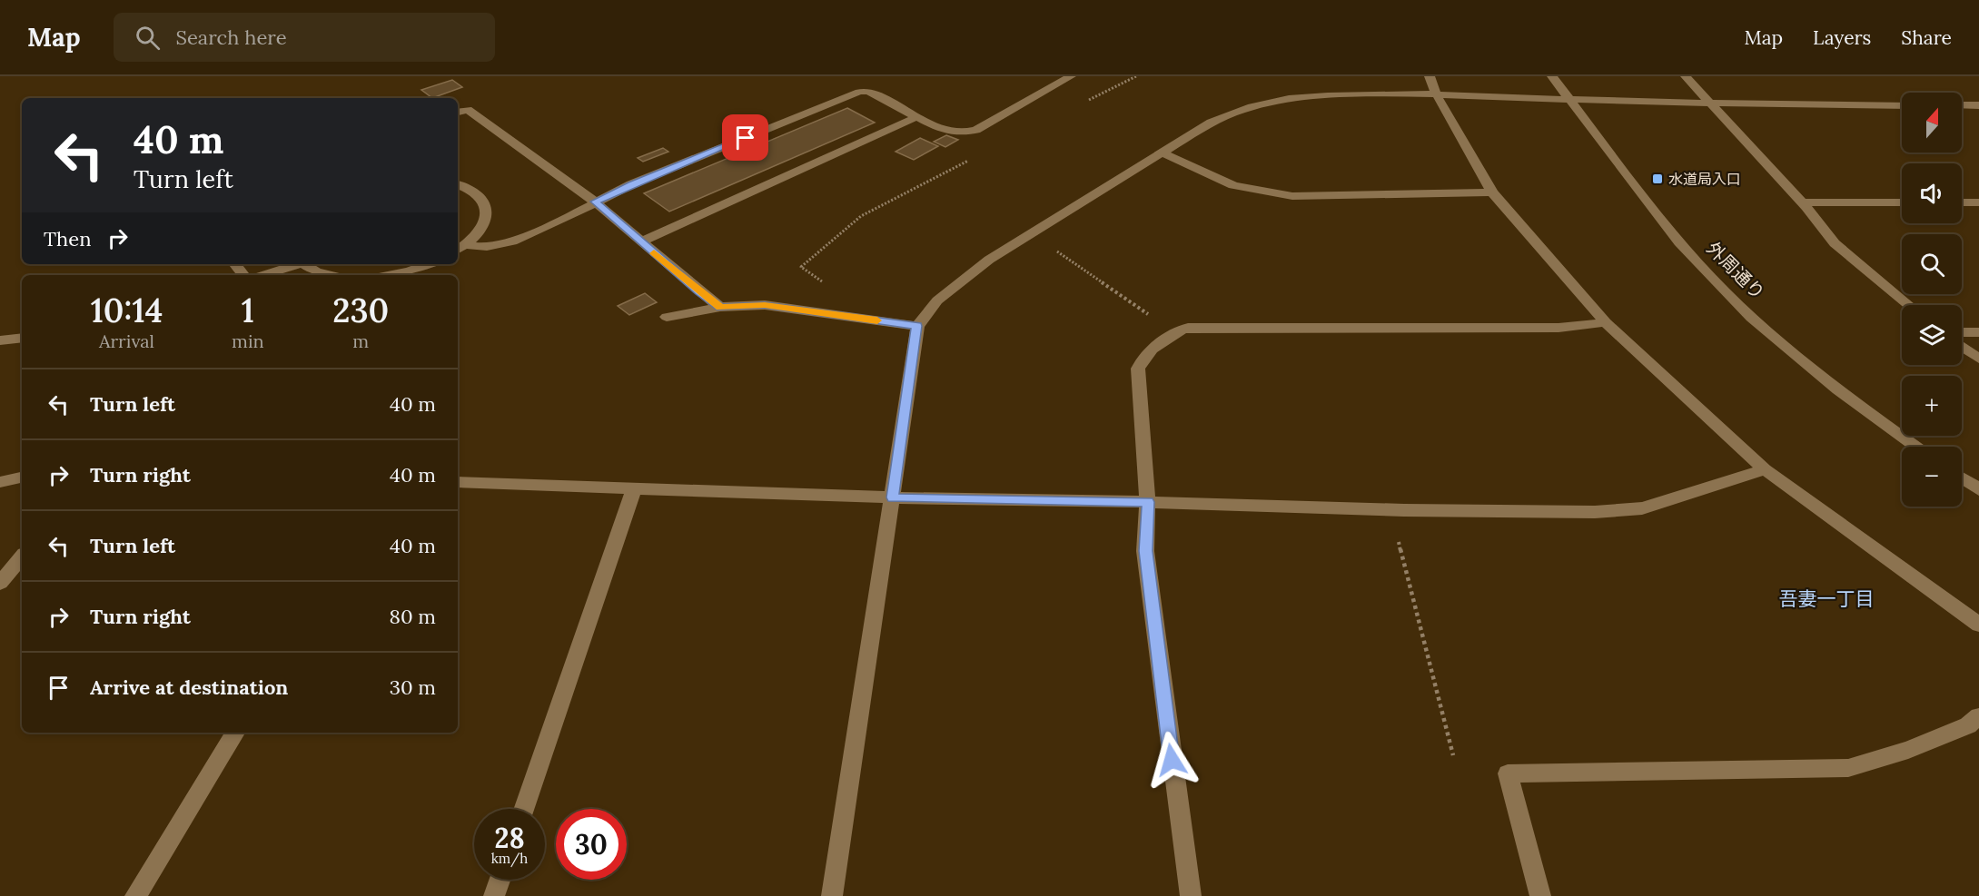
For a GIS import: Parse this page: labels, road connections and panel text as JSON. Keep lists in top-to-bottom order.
{
  "streets": {
    "street": ["外周通り"]
  },
  "districts": ["吾妻一丁目"],
  "places": {
    "transit": ["水道局入口"]
  },
  "north": "top",
  "page": {
    "header": "Map",
    "search": "Search here",
    "nav": ["Map", "Layers", "Share"],
    "map_buttons": ["+", "−"],
    "turn": ["40 m", "Turn left"],
    "then": "Then",
    "eta": [
      "10:14",
      "Arrival",
      "1",
      "min",
      "230",
      "m"
    ],
    "list": [
      {
        "name": "Turn left",
        "value": "40 m"
      },
      {
        "name": "Turn right",
        "value": "40 m"
      },
      {
        "name": "Turn left",
        "value": "40 m"
      },
      {
        "name": "Turn right",
        "value": "80 m"
      },
      {
        "name": "Arrive at destination",
        "value": "30 m"
      }
    ],
    "speed": "28 km/h",
    "limit": "30"
  }
}
